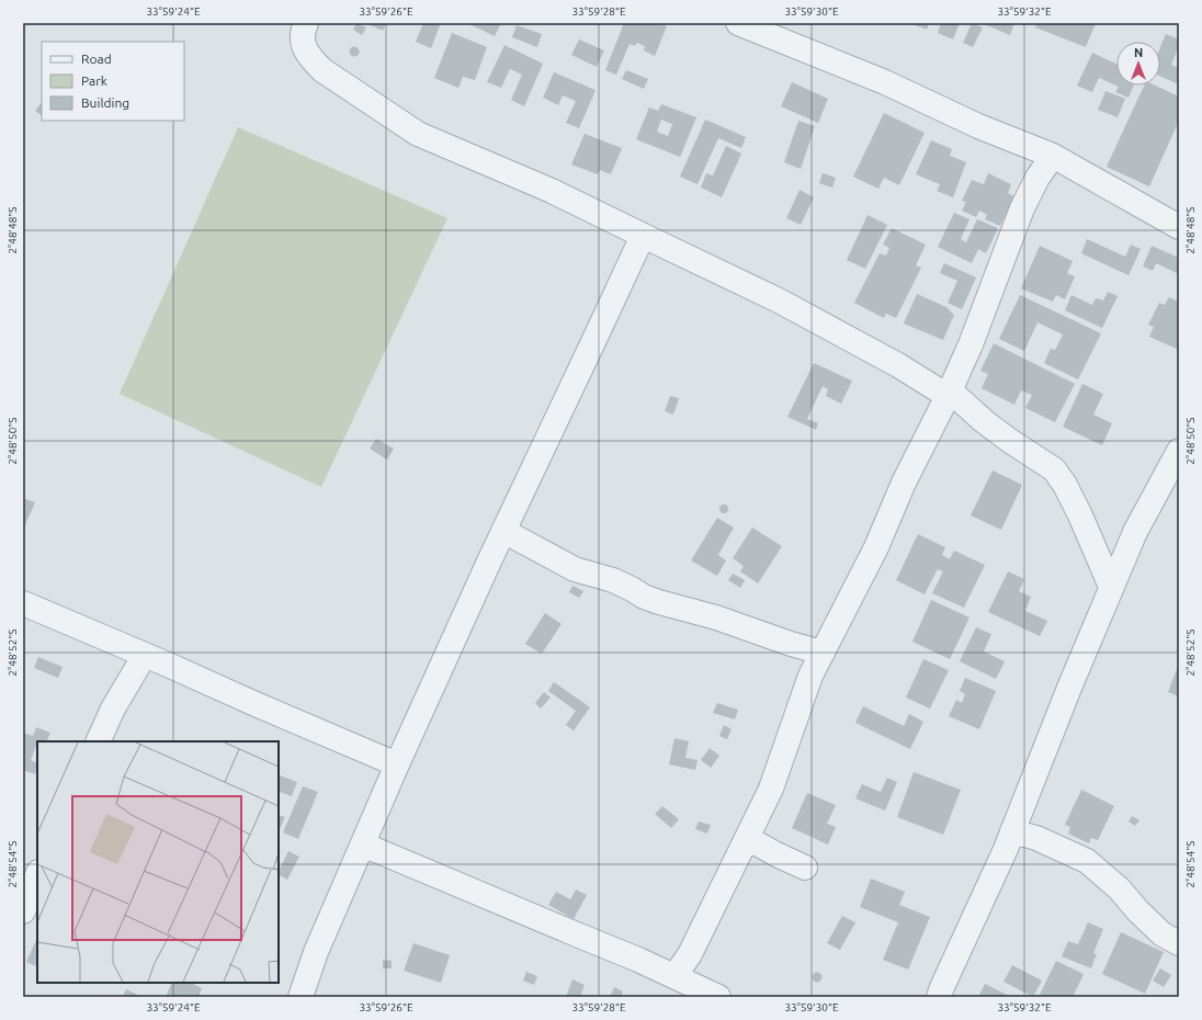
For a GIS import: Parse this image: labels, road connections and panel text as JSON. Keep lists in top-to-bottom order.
{
  "legend": ["Road", "Park", "Building"],
  "north": "top",
  "coordinates": [
    "33°59'24\"E",
    "33°59'26\"E",
    "33°59'28\"E",
    "33°59'30\"E",
    "33°59'32\"E",
    "2°48'48\"S",
    "2°48'50\"S",
    "2°48'52\"S",
    "2°48'54\"S"
  ]
}
